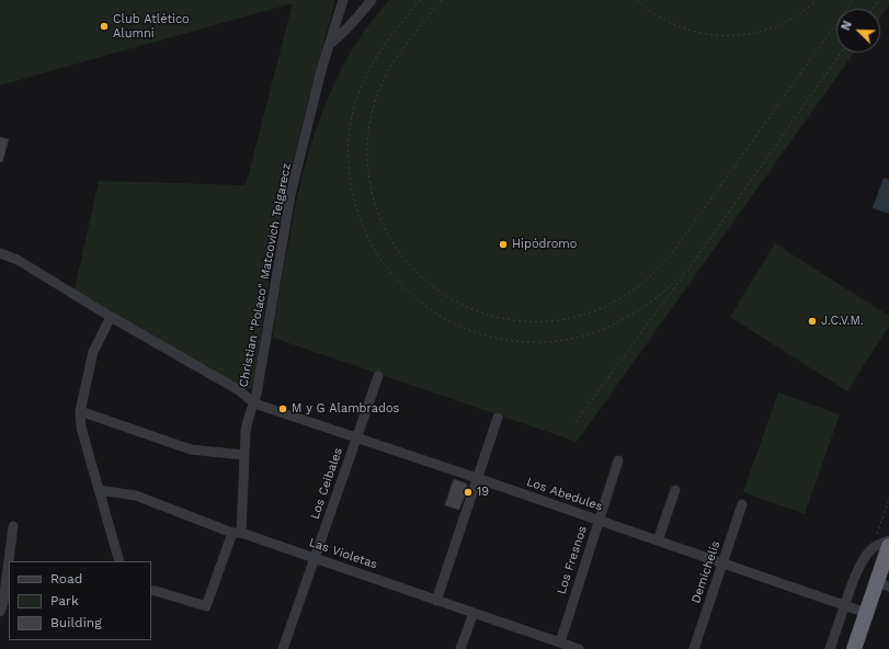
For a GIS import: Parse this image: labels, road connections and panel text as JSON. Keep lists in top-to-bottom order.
{
  "streets": {
    "street": [
      "Christian \"Polaco\" Matcovich Telgarecz",
      "Los Ceibales",
      "Los Abedules",
      "Las Violetas",
      "Los Fresnos",
      "Demichelis"
    ]
  },
  "crossings": [
    ["Christian \"Polaco\" Matcovich Telgarecz", "Los Abedules"],
    ["Christian \"Polaco\" Matcovich Telgarecz", "Las Violetas"],
    ["Los Ceibales", "Los Abedules"],
    ["Los Ceibales", "Las Violetas"],
    ["Los Abedules", "Los Fresnos"],
    ["Los Abedules", "Demichelis"],
    ["Las Violetas", "Los Fresnos"]
  ],
  "places": [
    "Club Atlético Alumni",
    "Hipódromo",
    "J.C.V.M.",
    "M y G Alambrados",
    "19"
  ],
  "legend": ["Road", "Park", "Building"],
  "north": "top left"
}
